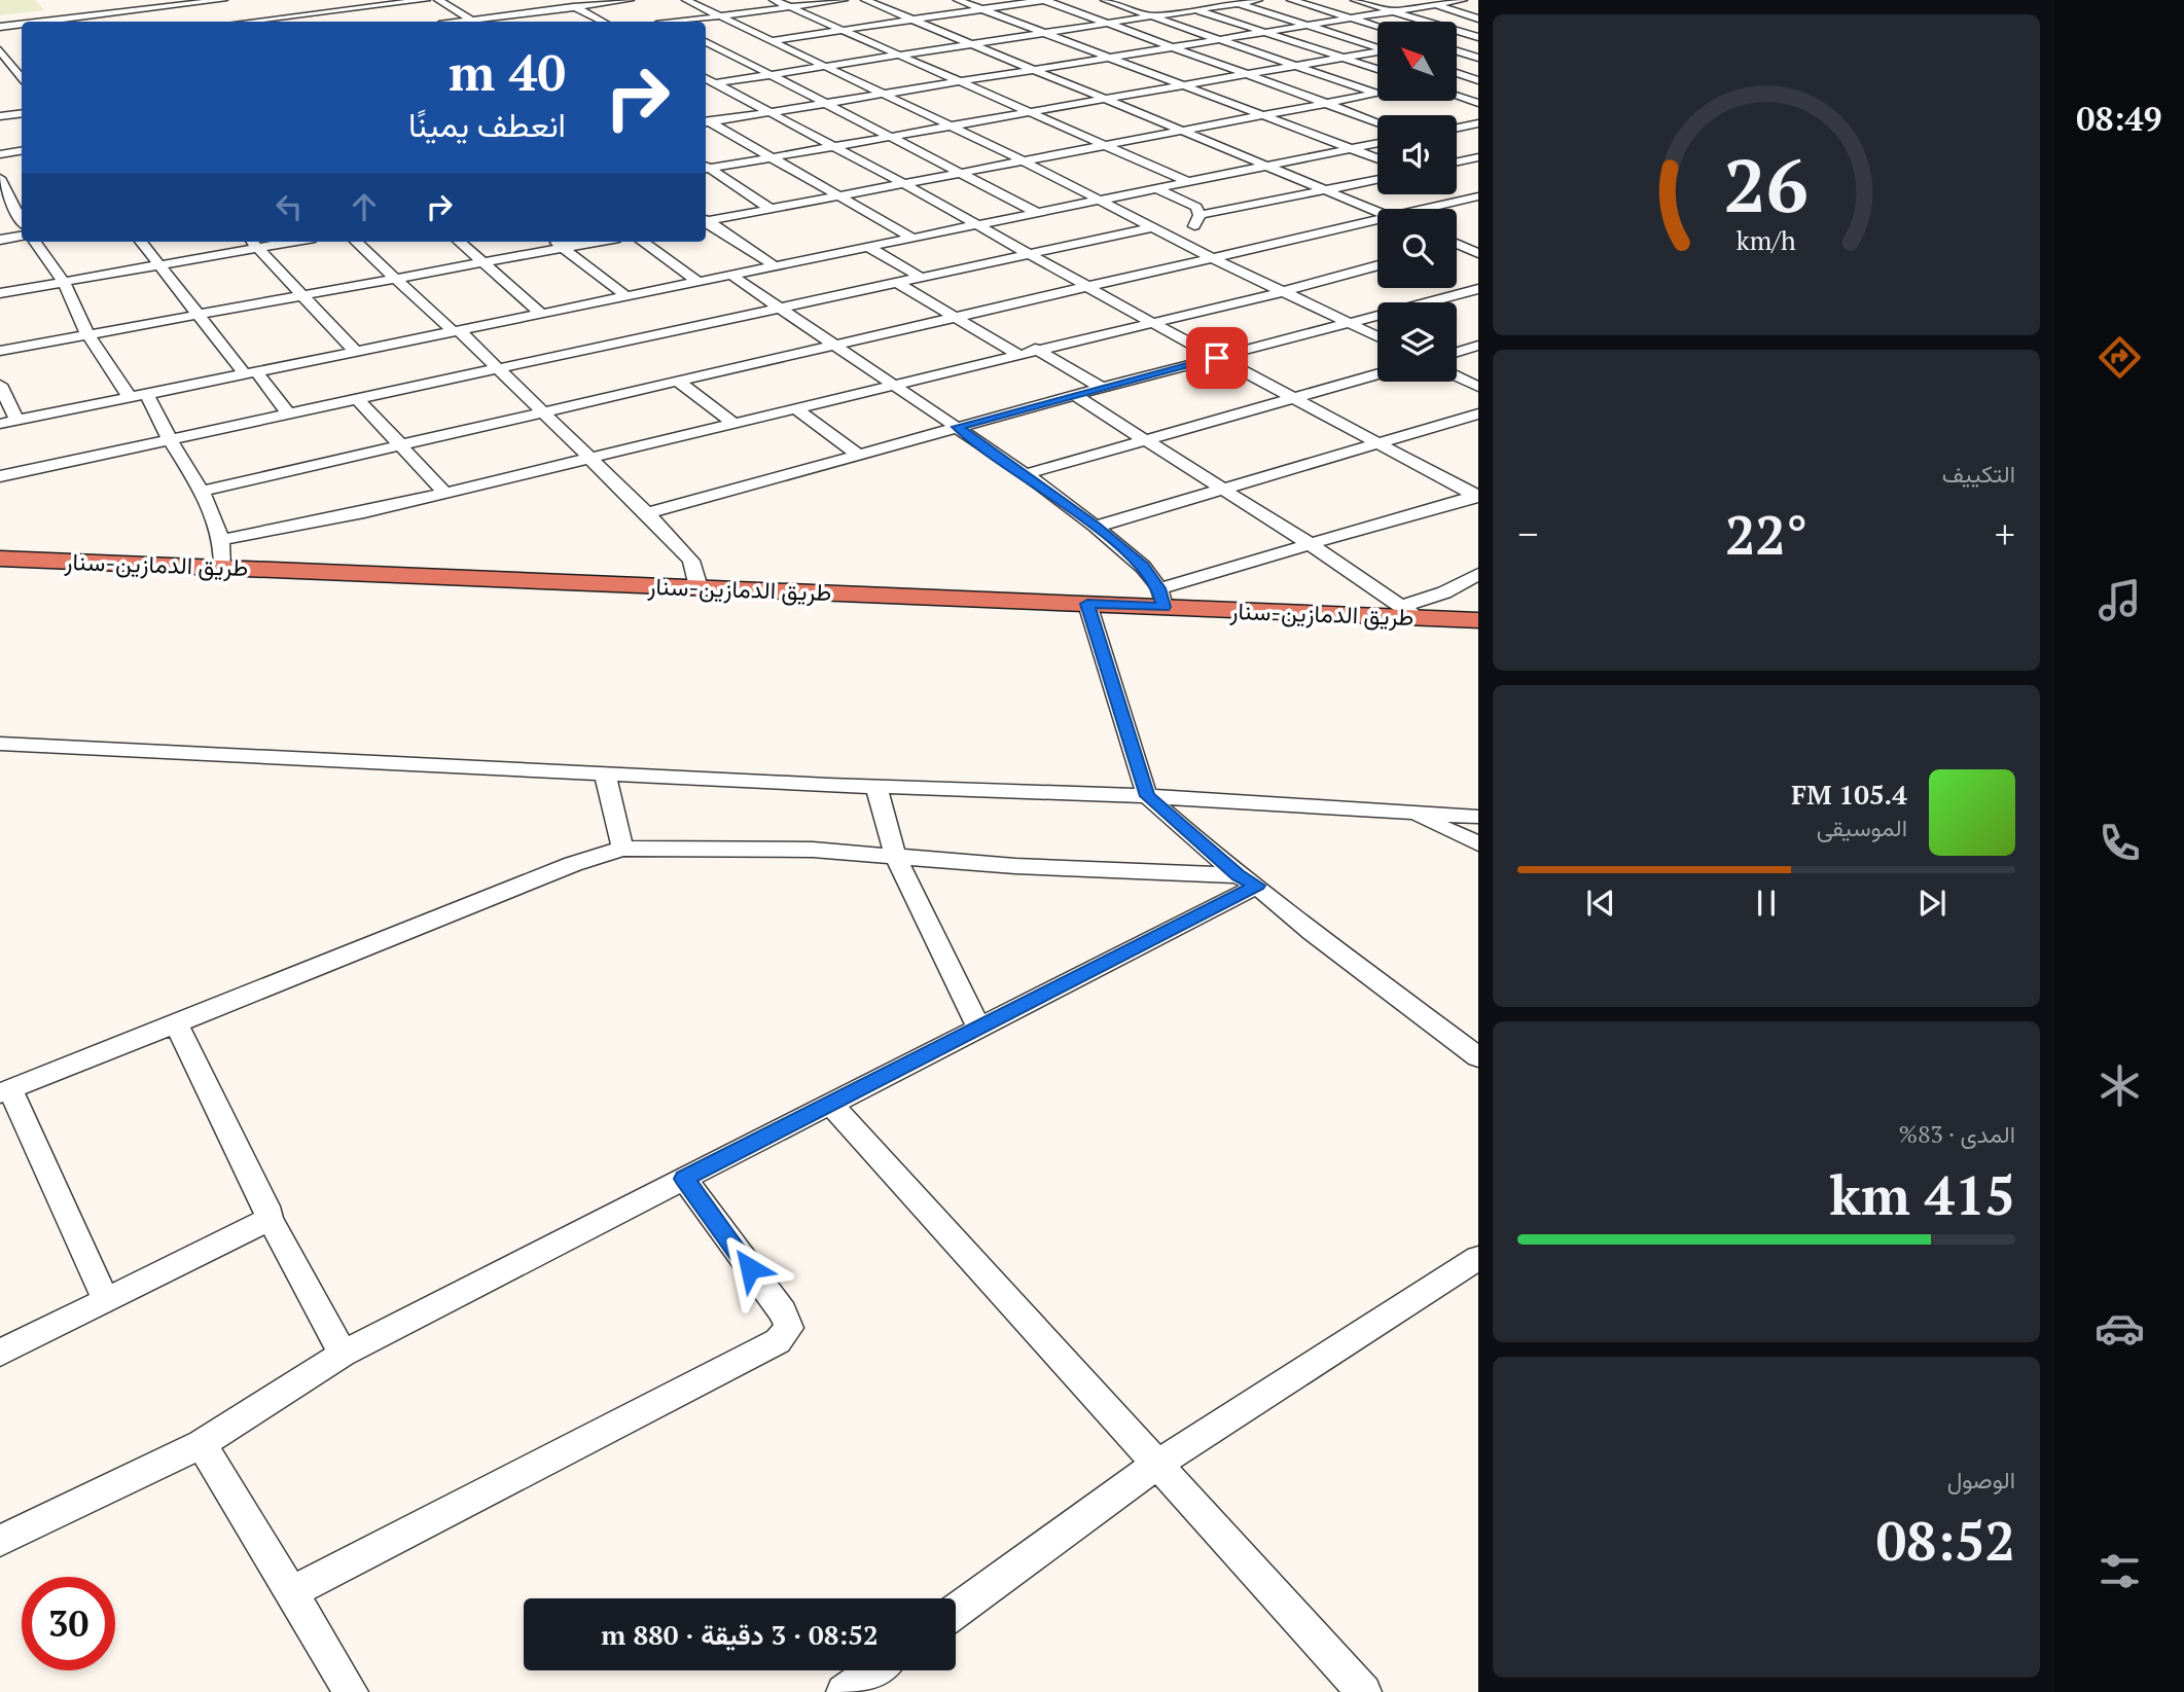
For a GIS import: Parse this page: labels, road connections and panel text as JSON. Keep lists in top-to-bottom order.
{
  "streets": {
    "highway": ["طريق الدمازين-سنار"]
  },
  "north": "top left",
  "page": {
    "tabs": "08:49",
    "turn": ["40 m", "انعطف يمينًا"],
    "tile": [
      "التكييف",
      ["المدى · 83%", "415 km"],
      ["الوصول", "08:52"]
    ],
    "heat": ["−", "22°", "+"],
    "song": ["105.4 FM", "الموسيقى"],
    "limit": "30",
    "trip": "08:52 · 3 دقيقة · 880 m",
    "gauge": ["26", "km/h"]
  }
}
